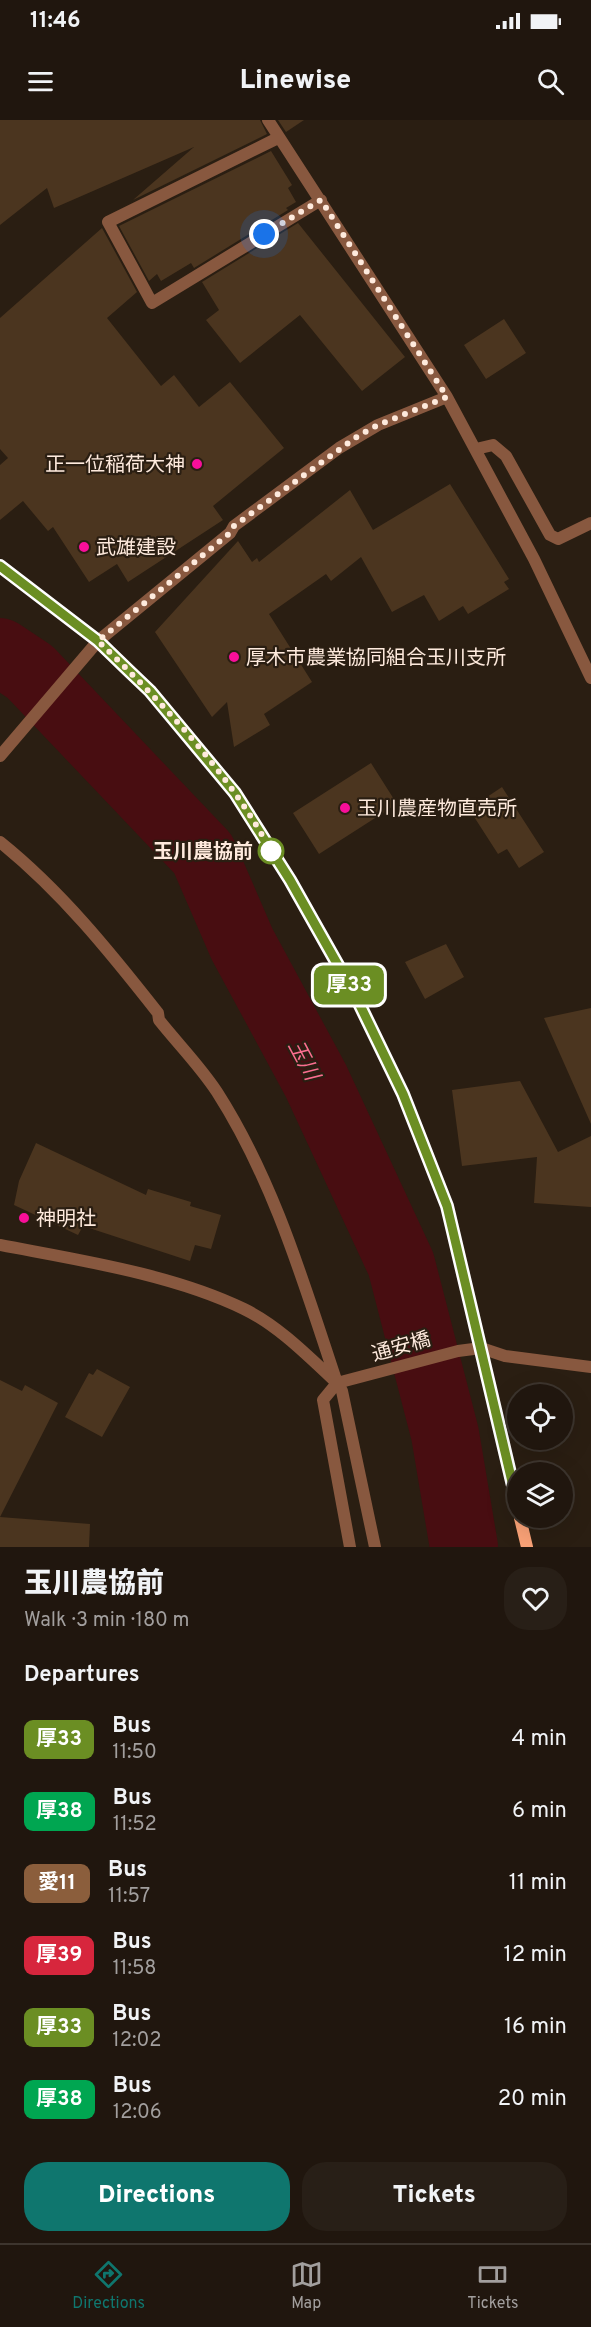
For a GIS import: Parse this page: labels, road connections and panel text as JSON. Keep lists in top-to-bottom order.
{
  "streets": {
    "street": ["通安橋"]
  },
  "water": ["玉川"],
  "places": [
    "正一位稲荷大神",
    "武雄建設",
    "厚木市農業協同組合玉川支所",
    "玉川農産物直売所",
    "玉川農協前",
    "神明社"
  ],
  "lines": ["bus line 厚33"],
  "page": {
    "status": "11:46",
    "header": "Linewise",
    "on_map": "厚33",
    "heading": [
      ["玉川農協前", "Walk · 3 min · 180 m"],
      "Departures"
    ],
    "list": [
      {
        "mark": "厚33",
        "name": "Bus",
        "note": "11:50",
        "value": "4 min"
      },
      {
        "mark": "厚38",
        "name": "Bus",
        "note": "11:52",
        "value": "6 min"
      },
      {
        "mark": "愛11",
        "name": "Bus",
        "note": "11:57",
        "value": "11 min"
      },
      {
        "mark": "厚39",
        "name": "Bus",
        "note": "11:58",
        "value": "12 min"
      },
      {
        "mark": "厚33",
        "name": "Bus",
        "note": "12:02",
        "value": "16 min"
      },
      {
        "mark": "厚38",
        "name": "Bus",
        "note": "12:06",
        "value": "20 min"
      }
    ],
    "buttons": ["Directions", "Tickets"],
    "tabs": ["Directions", "Map", "Tickets"]
  }
}
